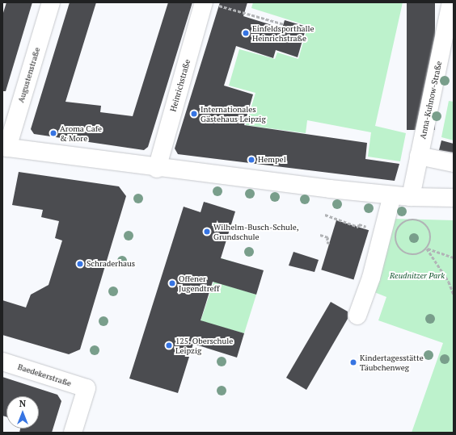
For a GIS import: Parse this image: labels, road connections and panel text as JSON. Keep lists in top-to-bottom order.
{
  "streets": {
    "street": [
      "Augustenstraße",
      "Heinrichstraße",
      "Anna-Kuhnow-Straße",
      "Baedekerstraße"
    ]
  },
  "parks": ["Reudnitzer Park"],
  "places": [
    "Einfeldsporthalle Heinrichstraße",
    "Internationales Gästehaus Leipzig",
    "Aroma Cafe & More",
    "Hempel",
    "Wilhelm-Busch-Schule, Grundschule",
    "Schraderhaus",
    "Offener Jugendtreff",
    "125. Oberschule Leipzig",
    "Kindertagesstätte Täubchenweg"
  ],
  "north": "top"
}
